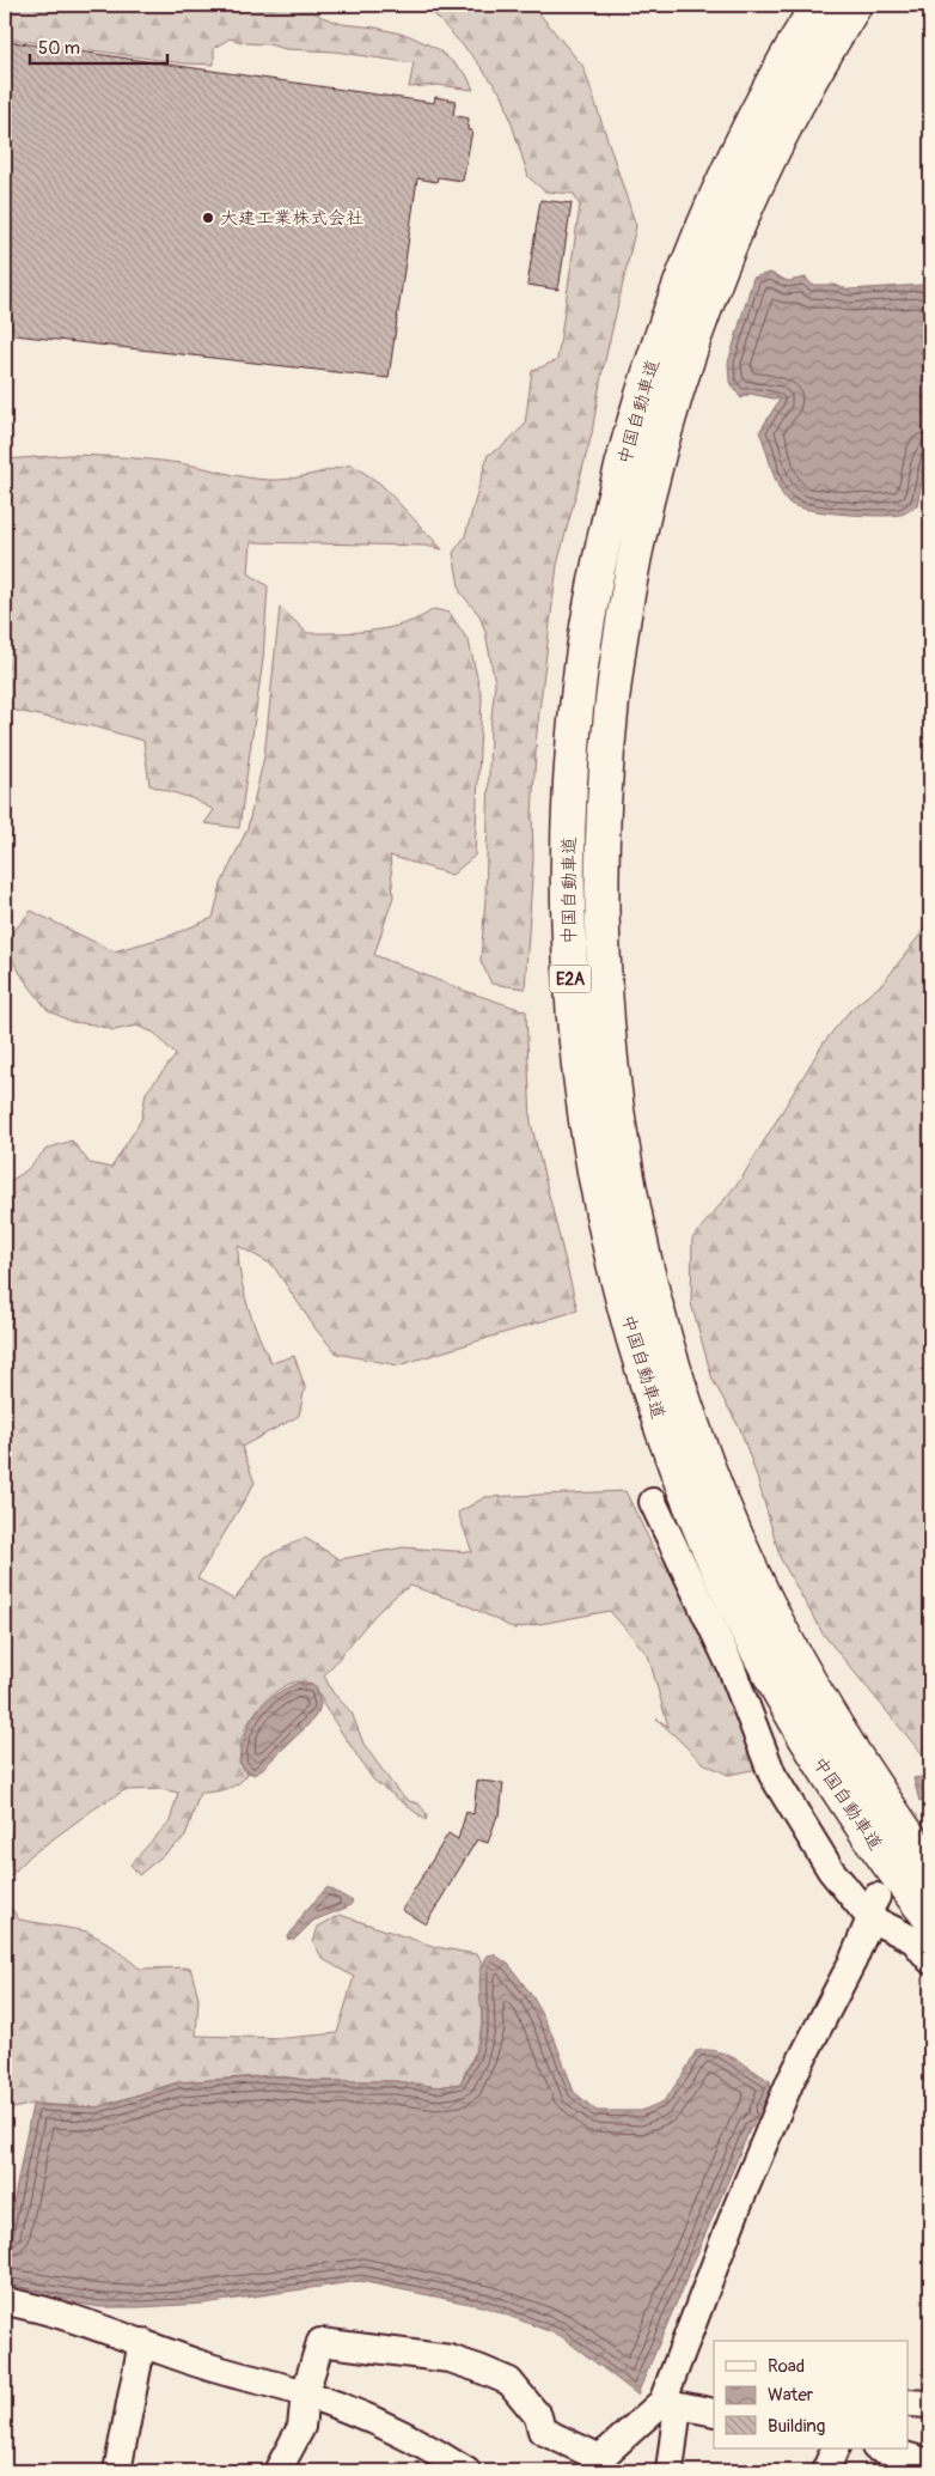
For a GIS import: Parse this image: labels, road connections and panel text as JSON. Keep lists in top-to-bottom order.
{
  "streets": {
    "highway": ["中国自動車道", "E2A"]
  },
  "places": ["大建工業株式会社"],
  "legend": ["Road", "Water", "Building"],
  "scale_bar": "50 m"
}
